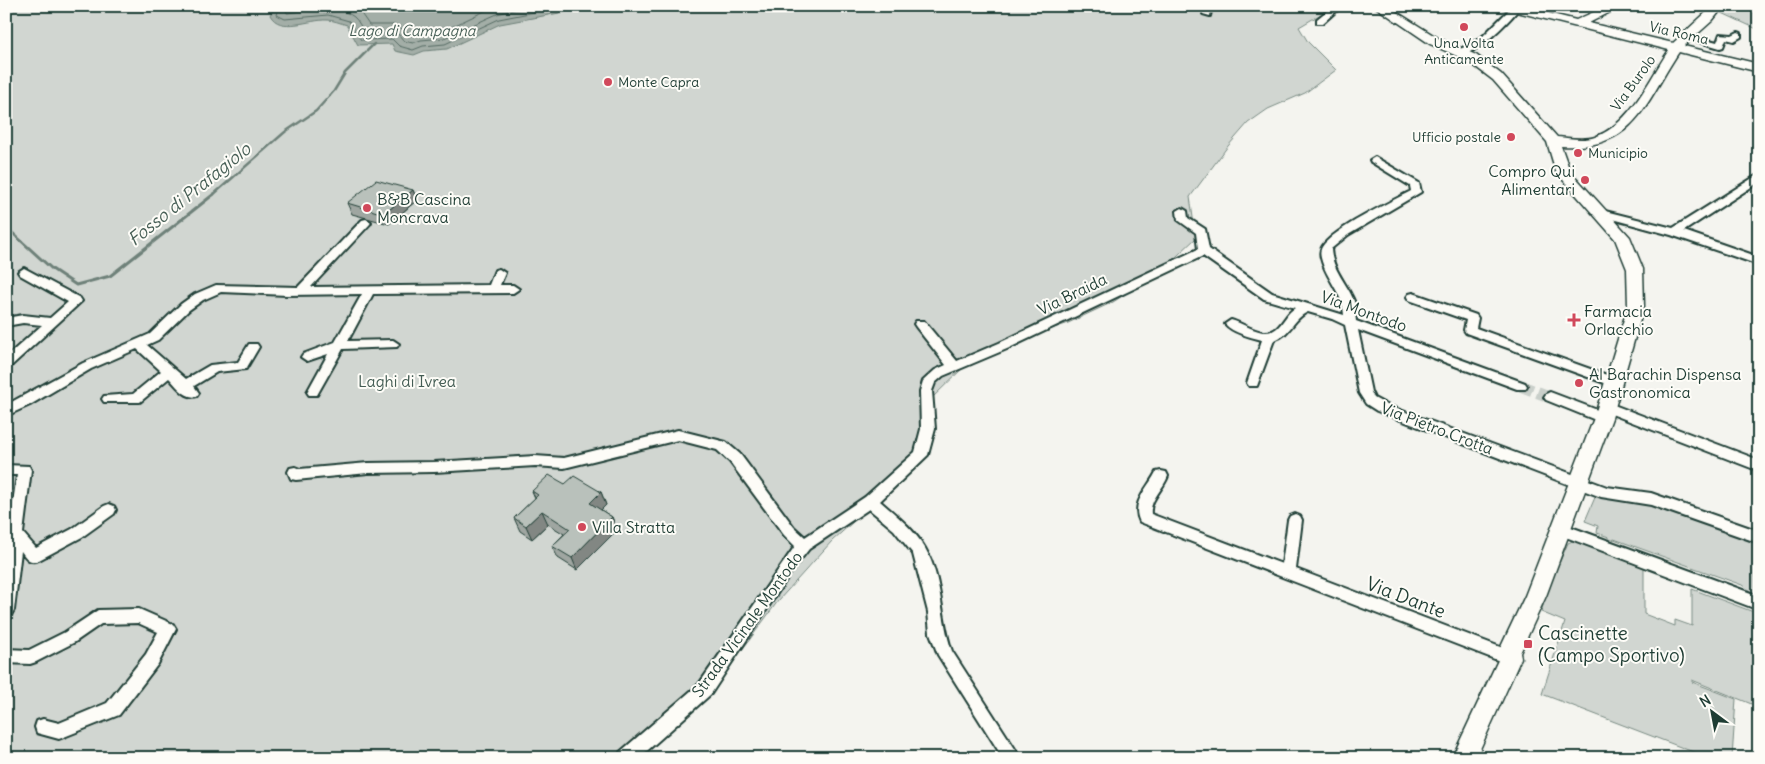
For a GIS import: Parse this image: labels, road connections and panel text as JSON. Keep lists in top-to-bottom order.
{
  "streets": {
    "street": [
      "Via Roma",
      "Via Burolo",
      "Via Braida",
      "Via Montodo",
      "Via Pietro Crotta",
      "Via Dante",
      "Strada Vicinale Montodo"
    ]
  },
  "crossings": [
    ["Via Roma", "Via Burolo"],
    ["Via Braida", "Via Montodo"],
    ["Via Montodo", "Via Pietro Crotta"]
  ],
  "water": ["Lago di Campagna", "Fosso di Prafagiolo"],
  "parks": ["Laghi di Ivrea"],
  "places": {
    "other": [
      "Una Volta Anticamente",
      "Monte Capra",
      "Ufficio postale",
      "Municipio",
      "Compro Qui Alimentari",
      "B&B Cascina Moncrava",
      "Al Barachin Dispensa Gastronomica",
      "Villa Stratta"
    ],
    "health": ["Farmacia Orlacchio"],
    "transit": ["Cascinette (Campo Sportivo)"]
  },
  "north": "top left"
}
